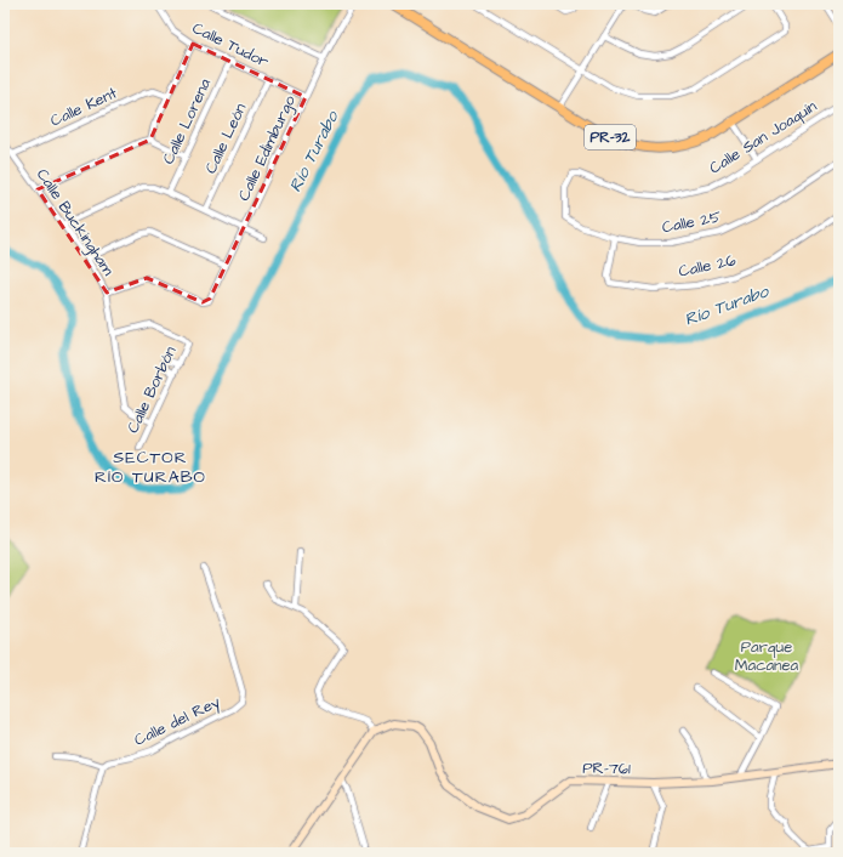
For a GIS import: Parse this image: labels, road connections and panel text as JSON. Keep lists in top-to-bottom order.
{
  "streets": {
    "main road": ["PR-32"],
    "street": [
      "Calle Tudor",
      "Calle Kent",
      "Calle Lorena",
      "Calle San Joaquín",
      "Calle León",
      "Calle Edimburgo",
      "Calle Buckingham",
      "Calle 25",
      "Calle 26",
      "Calle Borbón",
      "Calle del Rey",
      "PR-761"
    ]
  },
  "crossings": [
    ["Calle Tudor", "Calle Lorena"],
    ["Calle Tudor", "Calle León"],
    ["Calle Tudor", "Calle Edimburgo"],
    ["Calle Kent", "Calle Buckingham"],
    ["Calle San Joaquín", "Calle 25"],
    ["Calle Edimburgo", "Calle Buckingham"],
    ["Calle Buckingham", "Calle Borbón"],
    ["Calle 25", "Calle 26"]
  ],
  "districts": ["SECTOR RÍO TURABO"],
  "water": ["Río Turabo"],
  "parks": ["Parque Macanea"]
}
